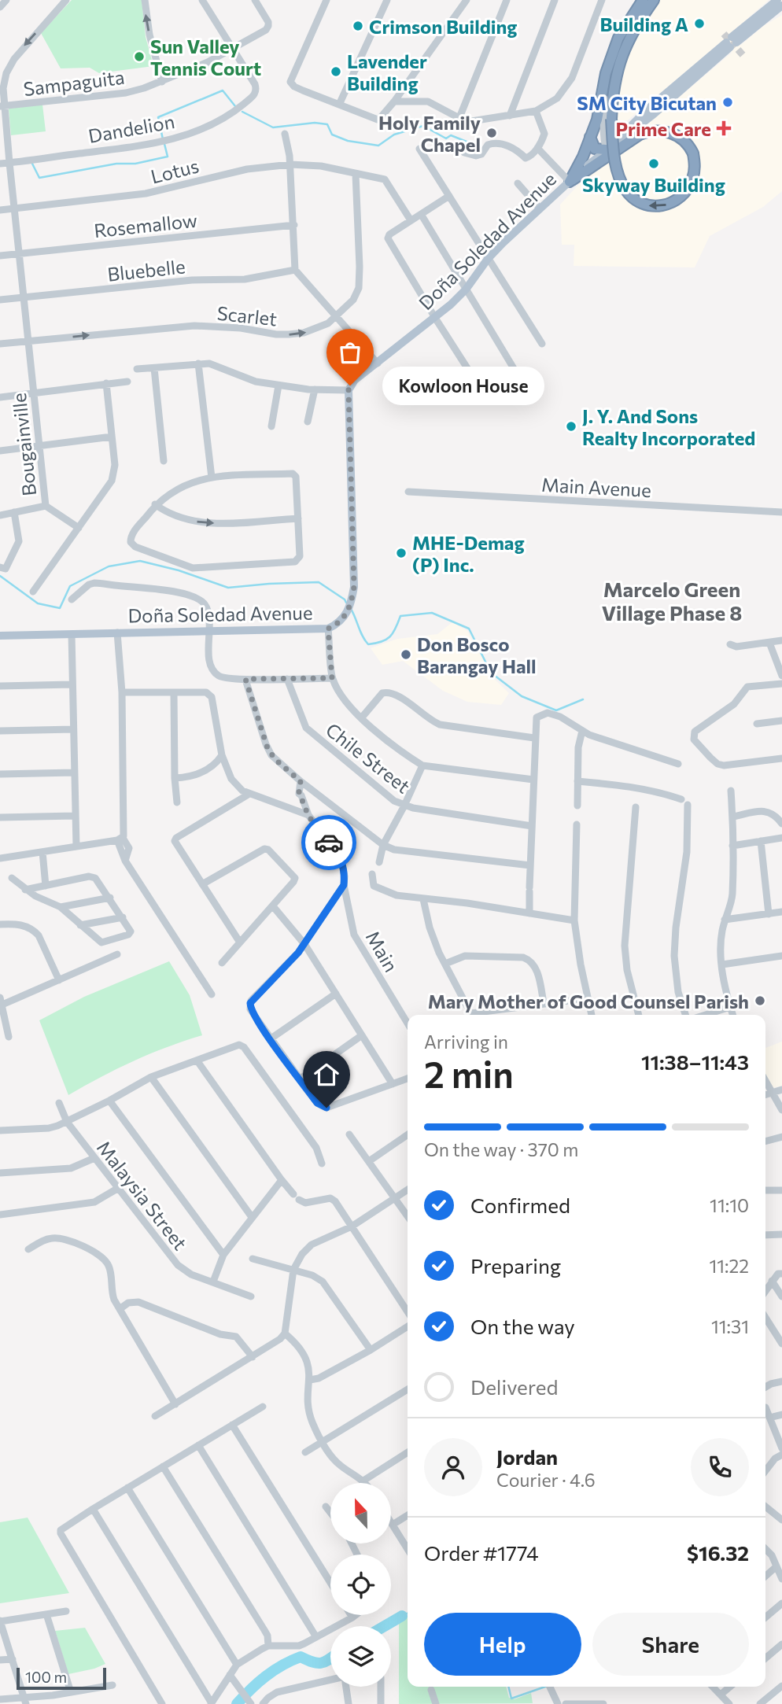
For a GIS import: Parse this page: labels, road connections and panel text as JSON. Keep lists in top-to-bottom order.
{
  "streets": {
    "main road": ["Doña Soledad Avenue"],
    "street": [
      "Sampaguita",
      "Dandelion",
      "Lotus",
      "Rosemallow",
      "Bluebelle",
      "Scarlet",
      "Bougainville",
      "Main Avenue",
      "Chile Street",
      "Main",
      "Malaysia Street"
    ]
  },
  "crossings": [
    ["Sampaguita", "Dandelion"],
    ["Sampaguita", "Bougainville"],
    ["Dandelion", "Bougainville"],
    ["Lotus", "Scarlet"],
    ["Lotus", "Bougainville"],
    ["Rosemallow", "Bougainville"],
    ["Bluebelle", "Bougainville"],
    ["Scarlet", "Bougainville"]
  ],
  "districts": ["Marcelo Green Village Phase 8"],
  "places": {
    "other": [
      "Building A",
      "Crimson Building",
      "Sun Valley Tennis Court",
      "Lavender Building",
      "SM City Bicutan",
      "Holy Family Chapel",
      "Skyway Building",
      "Kowloon House",
      "J. Y. And Sons Realty Incorporated",
      "MHE-Demag (P) Inc.",
      "Don Bosco Barangay Hall",
      "Mary Mother of Good Counsel Parish"
    ],
    "health": ["Prime Care"]
  },
  "scale_bar": "100 m",
  "north": "top",
  "page": {
    "bubble": "Kowloon House",
    "heading": ["2 min", "Arriving in", "11:38–11:43"],
    "panel": [
      "Jordan",
      "Courier · 4.6",
      "Order #1774",
      "$16.32"
    ],
    "bar": "On the way · 370 m",
    "list": [
      ["Confirmed", "11:10"],
      ["Preparing", "11:22"],
      ["On the way", "11:31"],
      "Delivered"
    ],
    "buttons": ["Help", "Share"],
    "scale": "100 m"
  }
}
